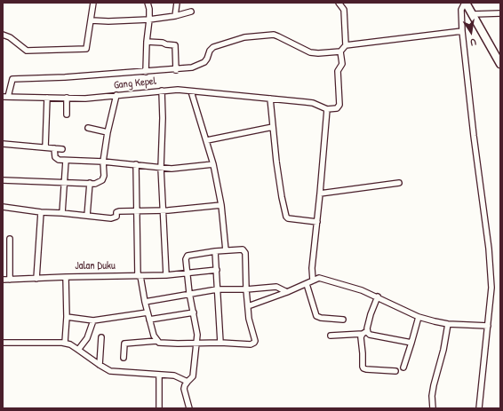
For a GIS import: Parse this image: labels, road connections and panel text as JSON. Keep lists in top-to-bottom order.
{
  "streets": {
    "street": ["Gang Kepel", "Jalan Duku"]
  },
  "north": "bottom"
}
